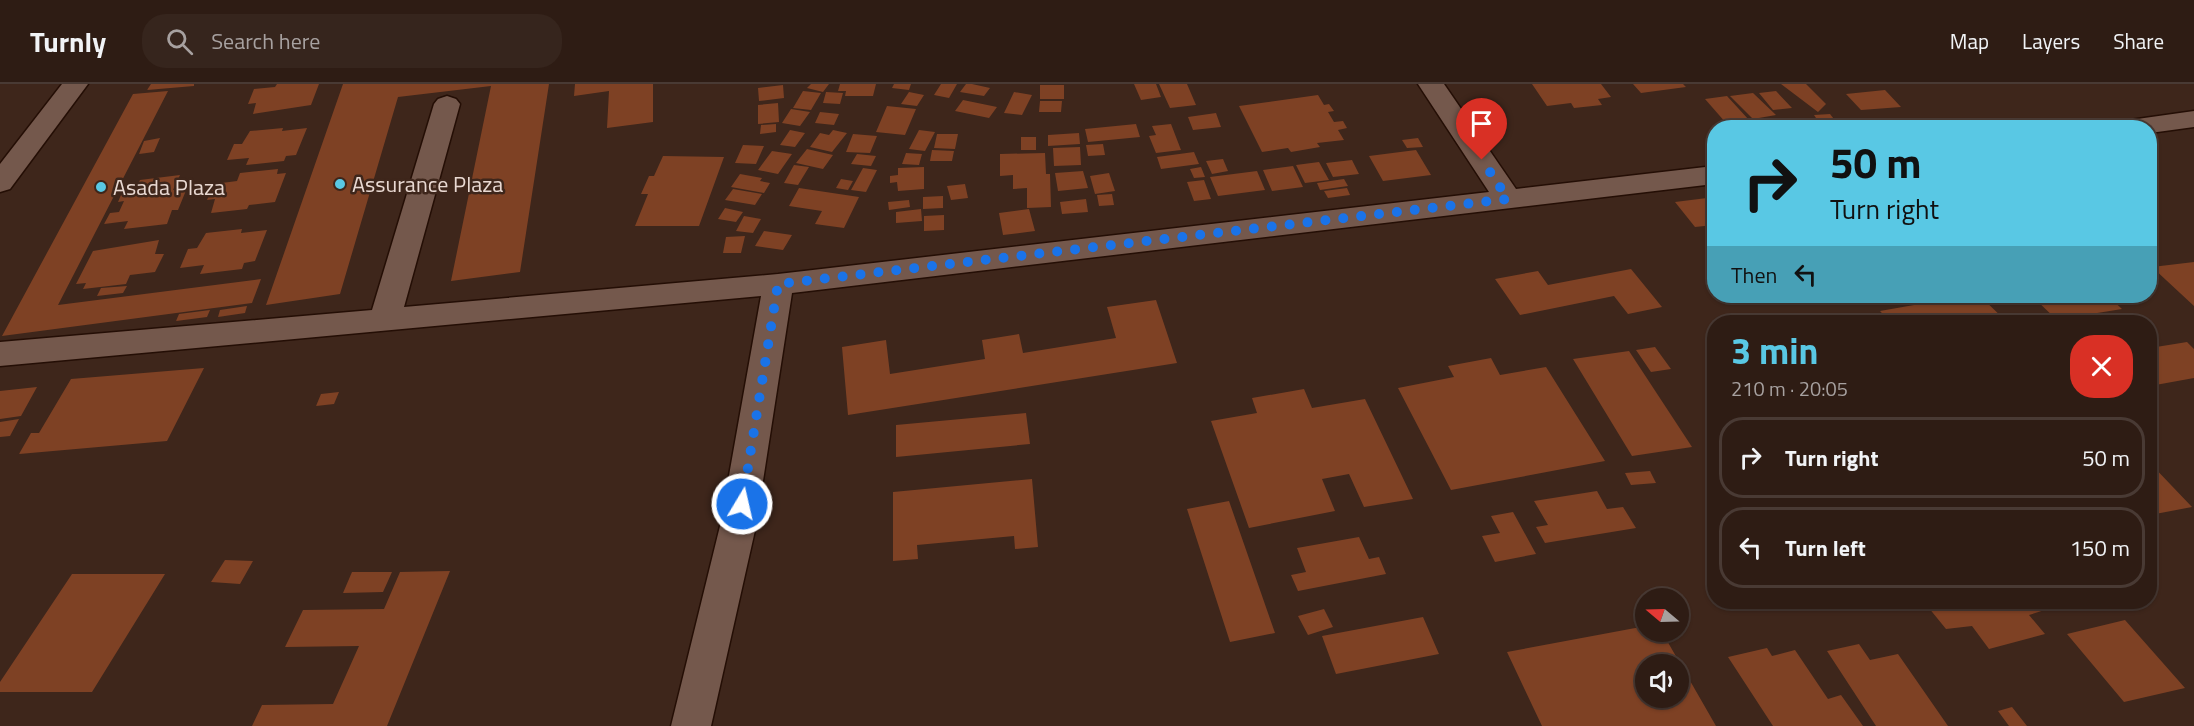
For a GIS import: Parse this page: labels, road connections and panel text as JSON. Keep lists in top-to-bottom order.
{
  "places": ["Assurance Plaza", "Asada Plaza"],
  "north": "left",
  "page": {
    "header": "Turnly",
    "search": "Search here",
    "nav": ["Map", "Layers", "Share"],
    "turn": ["50 m", "Turn right"],
    "then": "Then",
    "heading": ["3 min", "210 m · 20:05"],
    "list": [
      {
        "name": "Turn right",
        "value": "50 m"
      },
      {
        "name": "Turn left",
        "value": "150 m"
      }
    ]
  }
}
